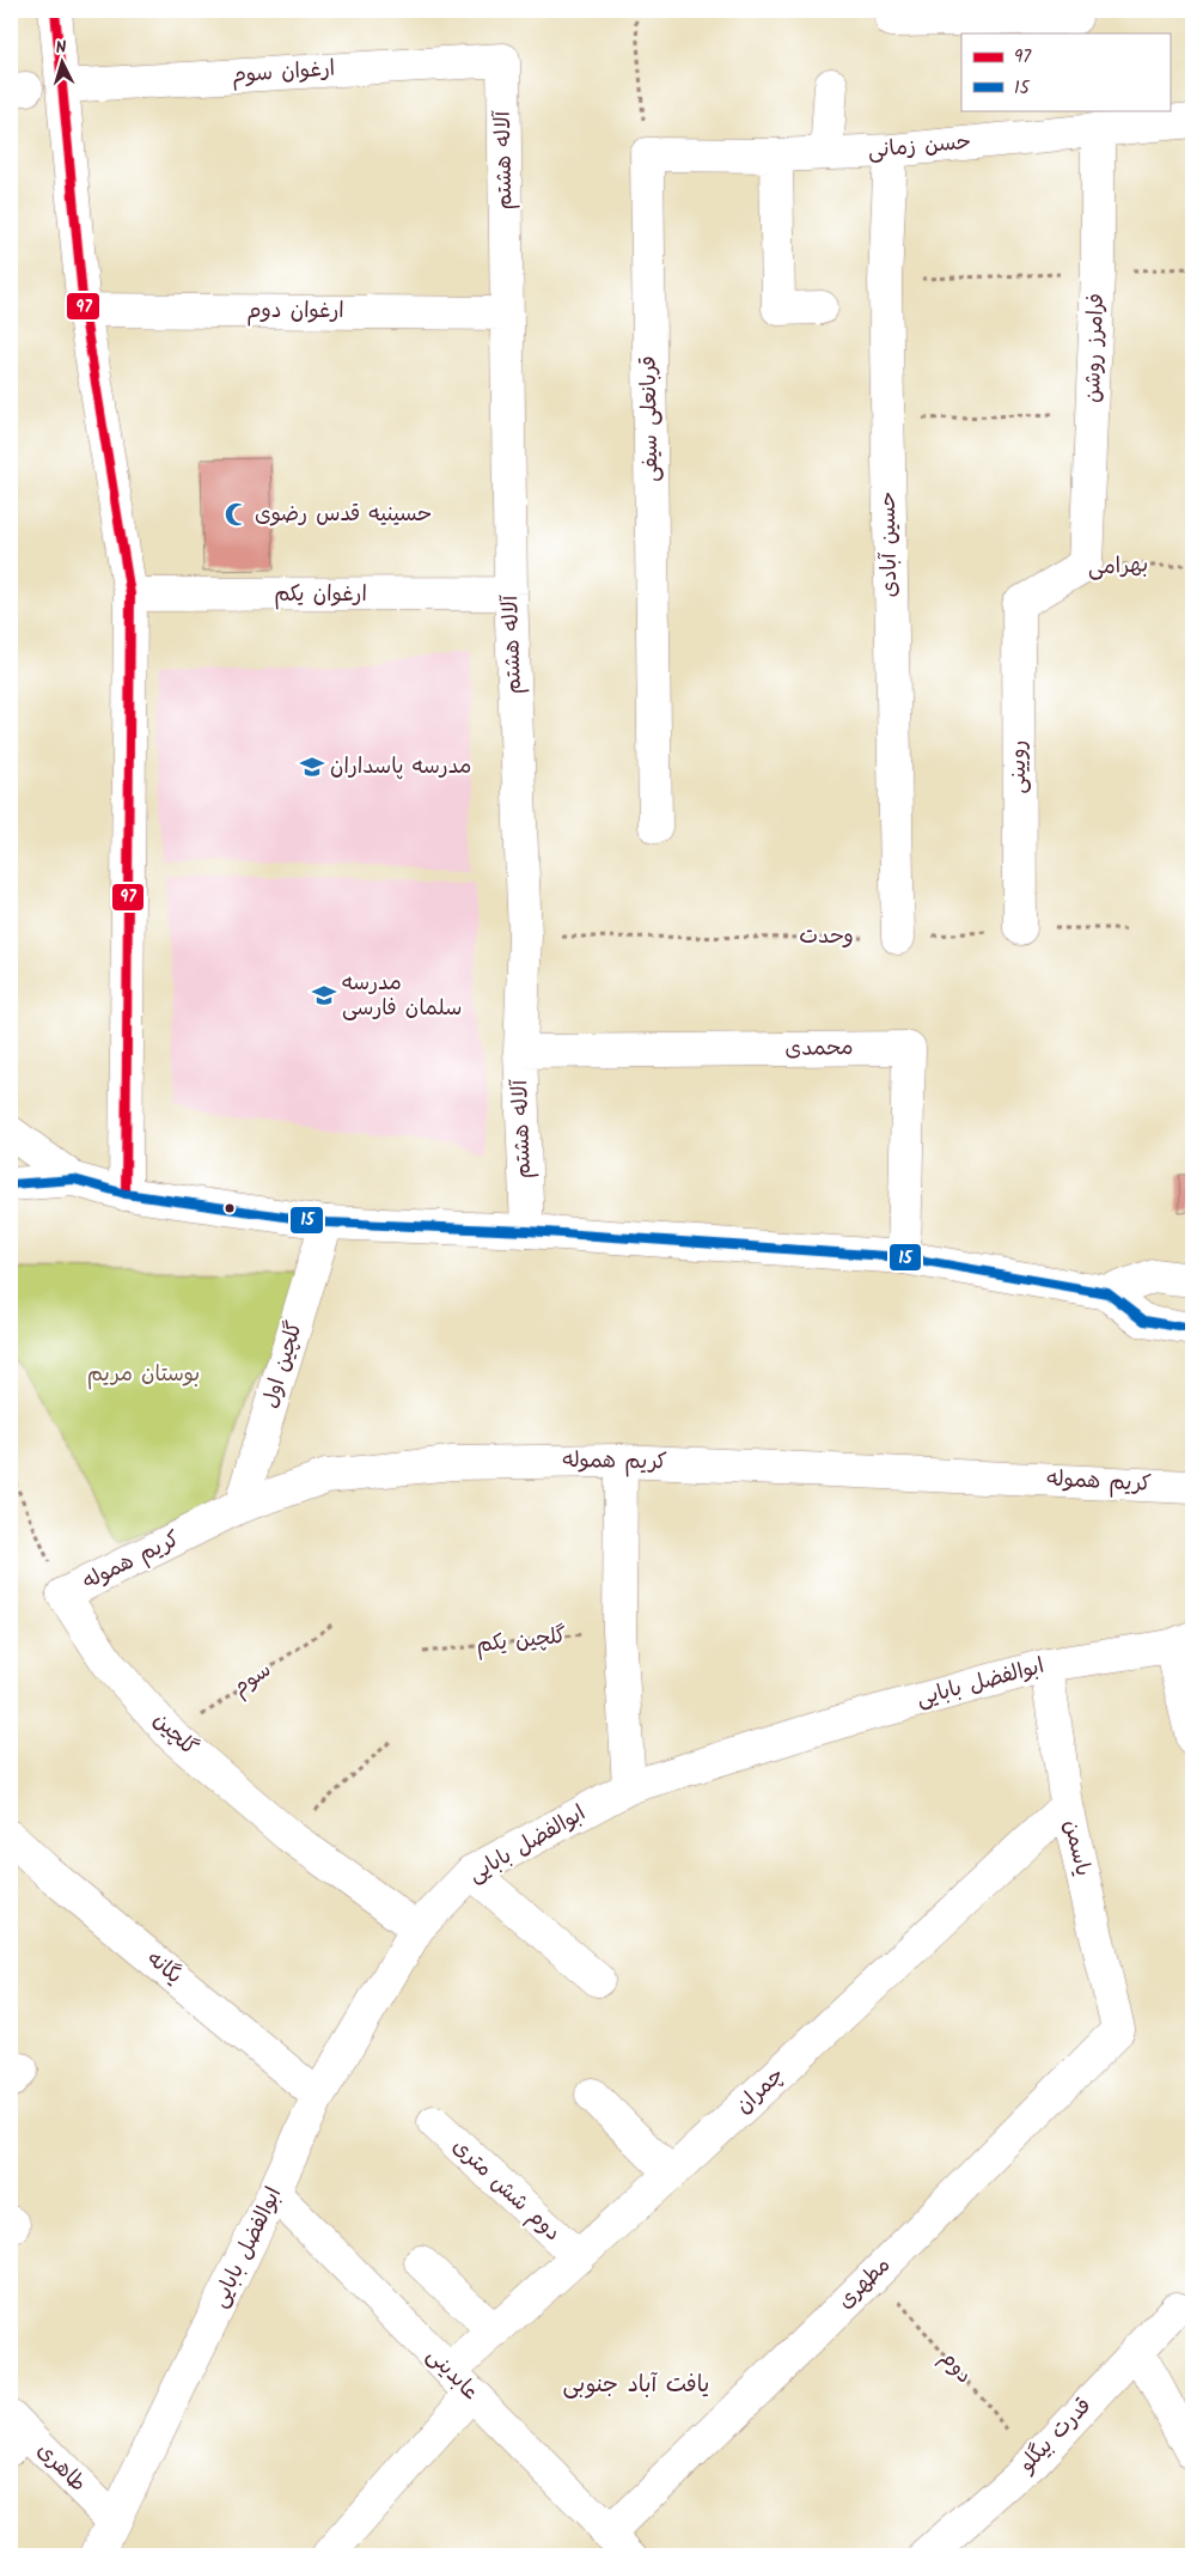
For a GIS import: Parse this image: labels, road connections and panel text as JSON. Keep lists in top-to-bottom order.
{
  "streets": {
    "street": [
      "ارغوان سوم",
      "حسن زمانی",
      "آلاله هشتم",
      "ارغوان دوم",
      "فرامرز روشن",
      "قربانعلی سیفی",
      "حسین آبادی",
      "بهرامی",
      "ارغوان یکم",
      "رویینی",
      "محمدی",
      "گلچین اول",
      "کریم هموله",
      "ابوالفضل بابایی",
      "گلچین",
      "یاسمن",
      "یگانه",
      "چمران",
      "دوم شش متری",
      "مطهری",
      "عابدینی",
      "قدرت بیگلو",
      "طاهری"
    ],
    "path": [
      "وحدت",
      "گلچین یکم",
      "سوم",
      "دوم"
    ]
  },
  "crossings": [
    ["ارغوان سوم", "آلاله هشتم"],
    ["حسن زمانی", "فرامرز روشن"],
    ["حسن زمانی", "قربانعلی سیفی"],
    ["حسن زمانی", "حسین آبادی"],
    ["آلاله هشتم", "ارغوان دوم"],
    ["آلاله هشتم", "ارغوان یکم"],
    ["آلاله هشتم", "وحدت"],
    ["آلاله هشتم", "محمدی"],
    ["فرامرز روشن", "بهرامی"],
    ["حسین آبادی", "وحدت"],
    ["بهرامی", "رویینی"],
    ["رویینی", "وحدت"],
    ["گلچین اول", "کریم هموله"],
    ["کریم هموله", "گلچین"],
    ["سوم", "گلچین"],
    ["ابوالفضل بابایی", "گلچین"],
    ["ابوالفضل بابایی", "یاسمن"],
    ["ابوالفضل بابایی", "یگانه"],
    ["ابوالفضل بابایی", "عابدینی"],
    ["ابوالفضل بابایی", "طاهری"],
    ["یاسمن", "چمران"],
    ["یاسمن", "مطهری"],
    ["چمران", "دوم شش متری"],
    ["چمران", "عابدینی"],
    ["مطهری", "دوم"],
    ["مطهری", "عابدینی"],
    ["دوم", "قدرت بیگلو"]
  ],
  "districts": ["یافت آباد جنوبی"],
  "parks": ["بوستان مریم"],
  "places": {
    "mosque": ["حسینیه قدس رضوی"],
    "school or university": ["مدرسه پاسداران", "مدرسه سلمان فارسی"]
  },
  "lines": ["transit line 97", "transit line 15"],
  "legend": ["97", "15"],
  "north": "top"
}
